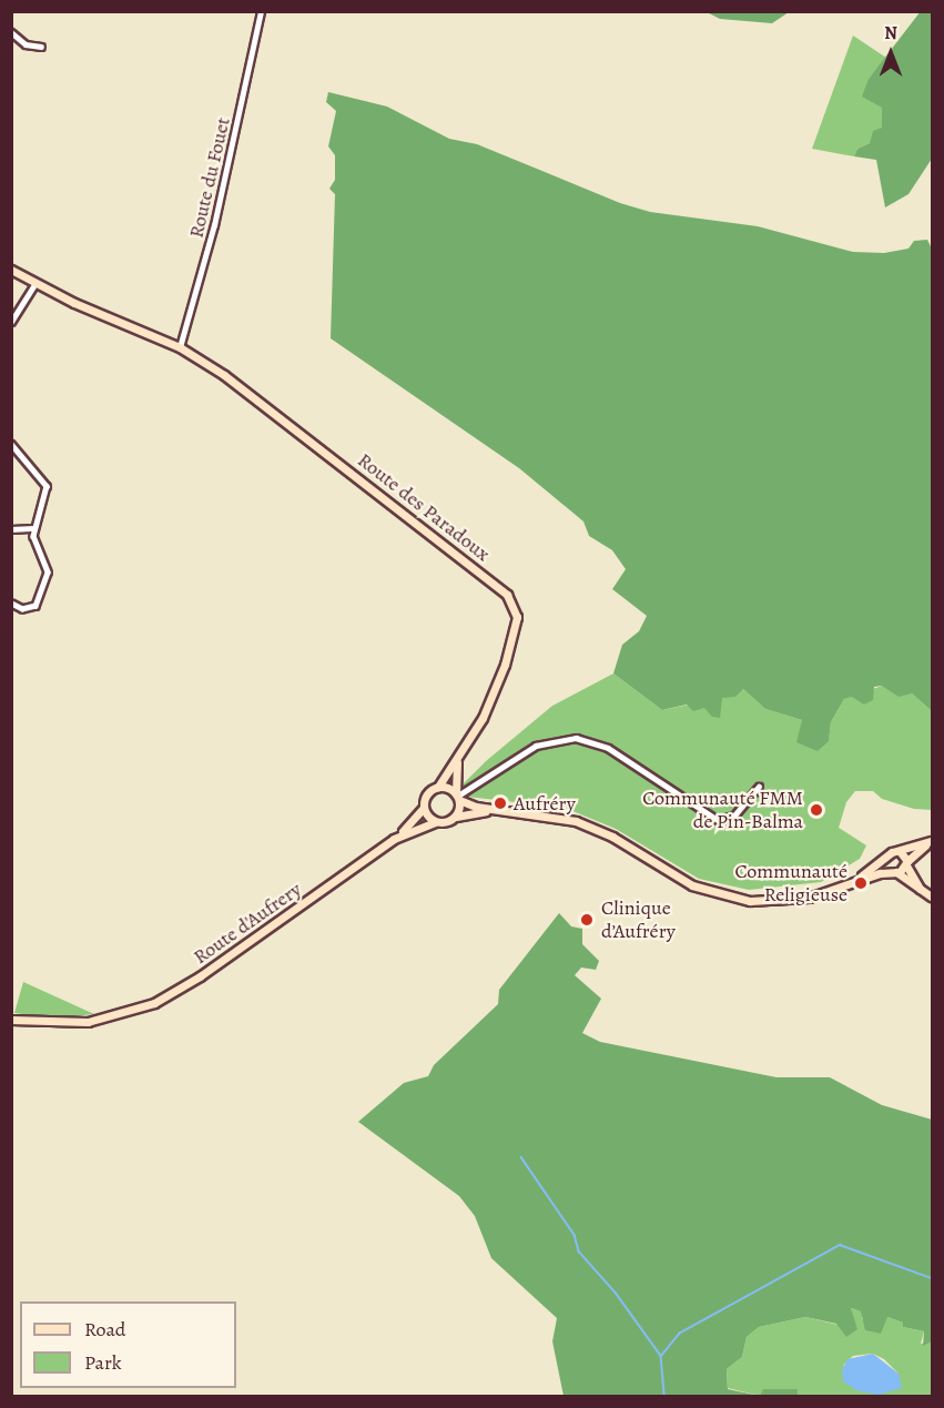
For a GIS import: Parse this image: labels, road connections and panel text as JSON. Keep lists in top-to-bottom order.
{
  "streets": {
    "main road": ["Route des Paradoux", "Route d'Aufrery"],
    "street": ["Route du Fouet"]
  },
  "crossings": [
    ["Route du Fouet", "Route des Paradoux"],
    ["Route des Paradoux", "Route d'Aufrery"]
  ],
  "places": [
    "Aufréry",
    "Communauté FMM de Pin-Balma",
    "Communauté Religieuse",
    "Clinique d’Aufréry"
  ],
  "legend": ["Road", "Park"],
  "north": "top"
}
